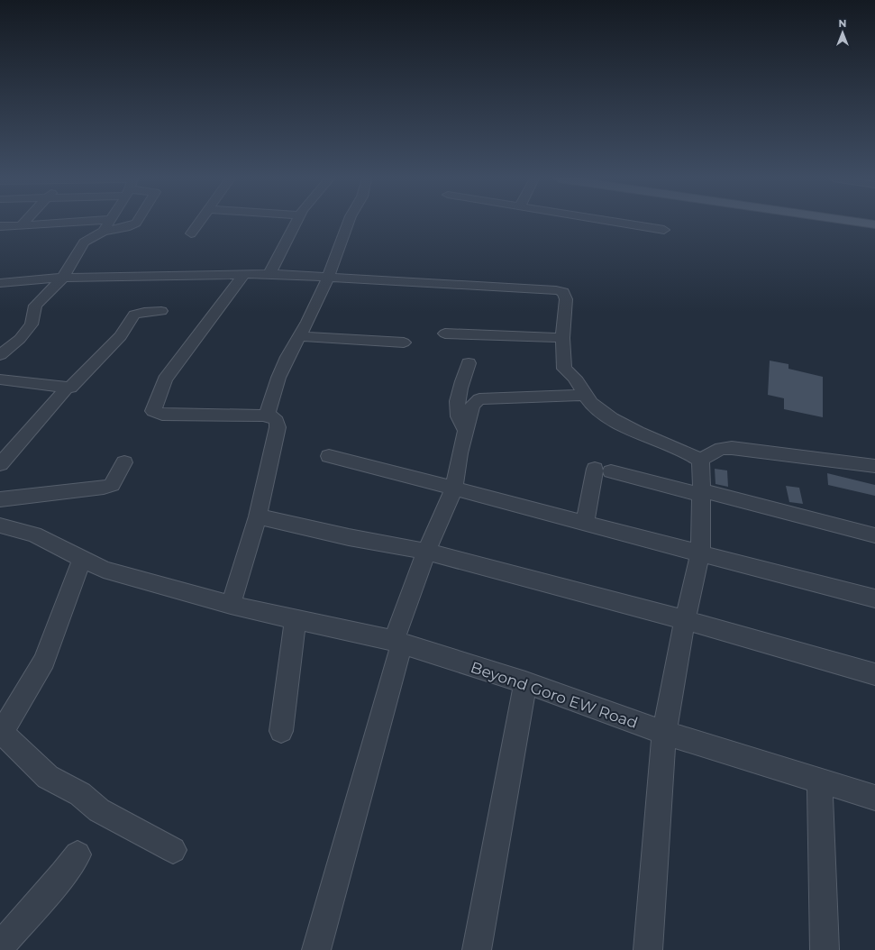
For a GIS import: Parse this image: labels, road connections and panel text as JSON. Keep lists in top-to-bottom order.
{
  "streets": {
    "street": ["Beyond Goro EW Road"]
  },
  "north": "top"
}
